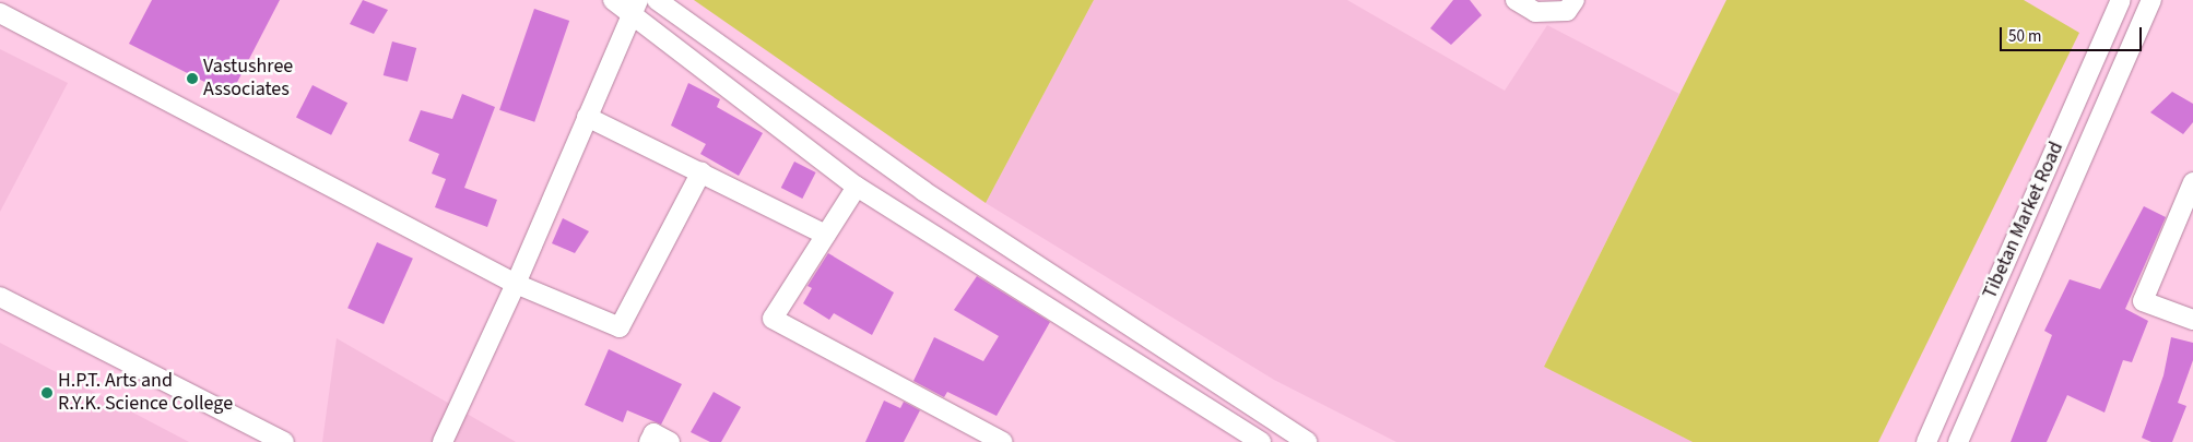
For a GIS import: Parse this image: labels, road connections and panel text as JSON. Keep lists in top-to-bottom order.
{
  "streets": {
    "street": ["Tibetan Market Road"]
  },
  "places": ["Vastushree Associates", "H.P.T. Arts and R.Y.K. Science College"],
  "scale_bar": "50 m"
}
